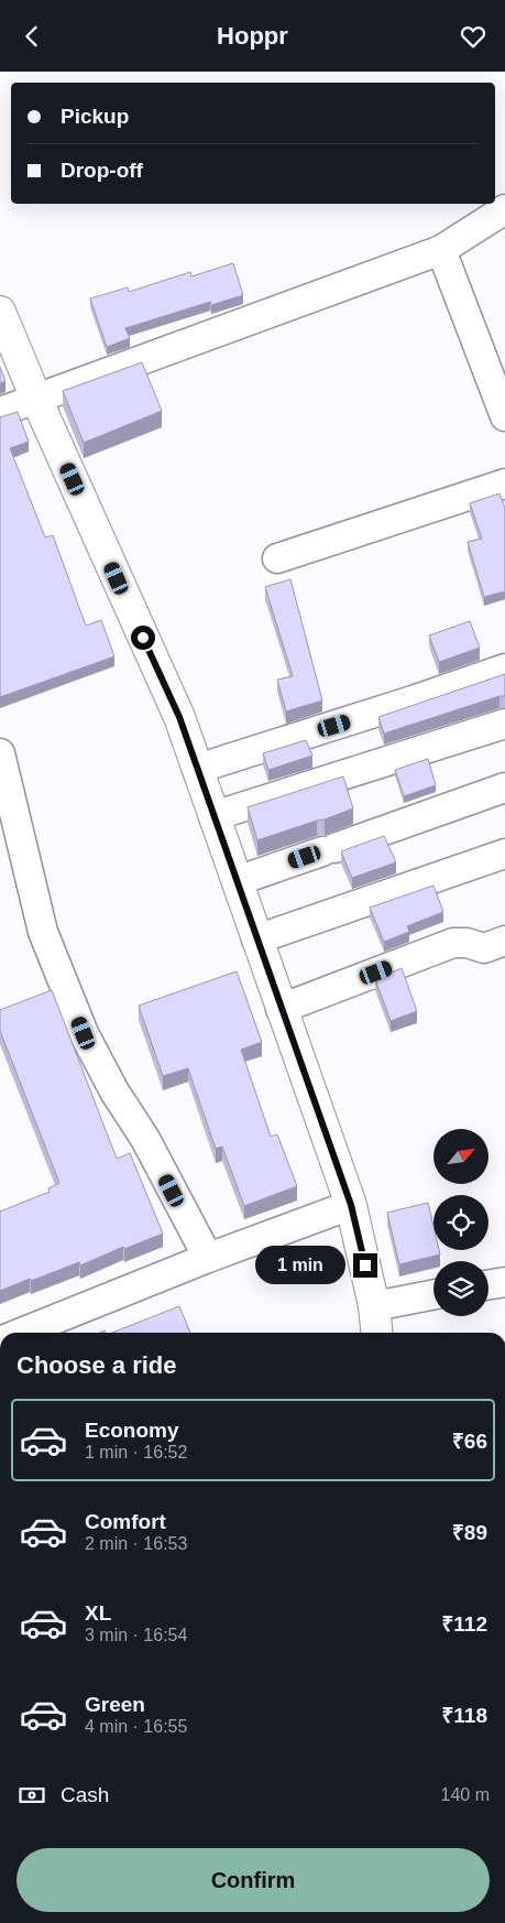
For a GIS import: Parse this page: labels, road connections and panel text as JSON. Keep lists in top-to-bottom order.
{
  "north": "top right",
  "page": {
    "header": "Hoppr",
    "banner": ["Pickup", "Drop-off"],
    "bubble": "1 min",
    "heading": "Choose a ride",
    "list": [
      {
        "name": "Economy",
        "note": "1 min · 16:52",
        "value": "₹66"
      },
      {
        "name": "Comfort",
        "note": "2 min · 16:53",
        "value": "₹89"
      },
      {
        "name": "XL",
        "note": "3 min · 16:54",
        "value": "₹112"
      },
      {
        "name": "Green",
        "note": "4 min · 16:55",
        "value": "₹118"
      }
    ],
    "pay": ["Cash", "140 m"],
    "buttons": "Confirm"
  }
}
